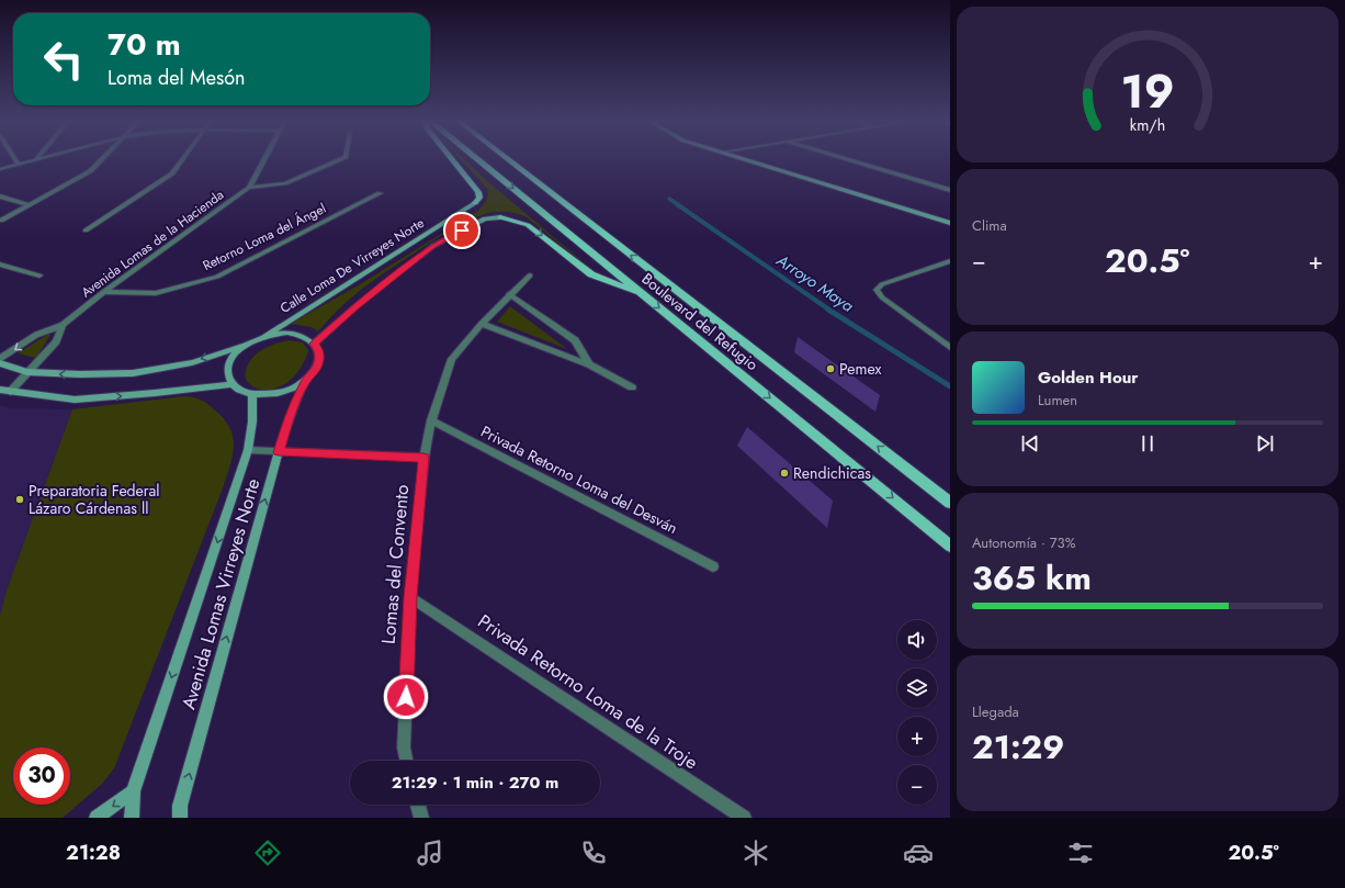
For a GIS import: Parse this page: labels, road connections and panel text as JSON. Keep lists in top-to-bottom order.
{
  "streets": {
    "main road": ["Boulevard del Refugio"],
    "street": [
      "Retorno Loma del Ángel",
      "Avenida Lomas de la Hacienda",
      "Calle Loma De Virreyes Norte",
      "Privada Retorno Loma del Desván",
      "Lomas del Convento",
      "Avenida Lomas Virreyes Norte",
      "Privada Retorno Loma de la Troje"
    ]
  },
  "crossings": [
    ["Retorno Loma del Ángel", "Avenida Lomas de la Hacienda"],
    ["Calle Loma De Virreyes Norte", "Avenida Lomas Virreyes Norte"],
    ["Privada Retorno Loma del Desván", "Lomas del Convento"],
    ["Lomas del Convento", "Privada Retorno Loma de la Troje"]
  ],
  "water": ["Arroyo Maya"],
  "places": ["Pemex", "Rendichicas", "Preparatoria Federal Lázaro Cárdenas ll"],
  "page": {
    "turn": ["70 m", "Loma del Mesón"],
    "tile": [
      "Clima",
      ["Autonomía · 73%", "365 km"],
      ["Llegada", "21:29"]
    ],
    "heat": ["−", "20.5°", "+"],
    "song": ["Golden Hour", "Lumen"],
    "map_buttons": ["+", "−"],
    "limit": "30",
    "trip": "21:29 · 1 min · 270 m",
    "tabs": ["21:28", "20.5°"],
    "gauge": ["19", "km/h"]
  }
}
